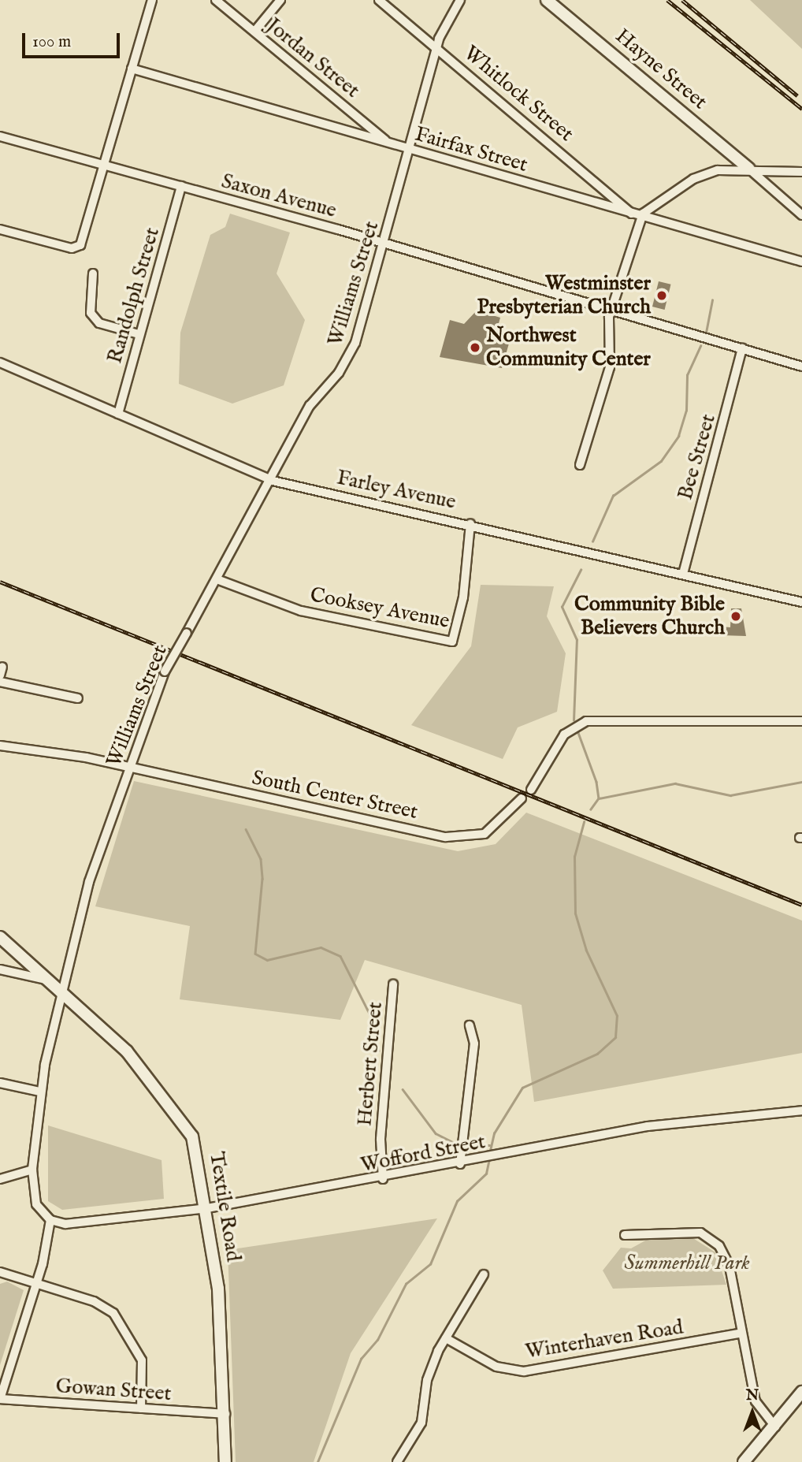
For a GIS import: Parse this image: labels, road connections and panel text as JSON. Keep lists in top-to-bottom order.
{
  "streets": {
    "street": [
      "Jordan Street",
      "Hayne Street",
      "Whitlock Street",
      "Fairfax Street",
      "Saxon Avenue",
      "Williams Street",
      "Randolph Street",
      "Bee Street",
      "Farley Avenue",
      "Cooksey Avenue",
      "South Center Street",
      "Herbert Street",
      "Wofford Street",
      "Textile Road",
      "Winterhaven Road",
      "Gowan Street"
    ]
  },
  "crossings": [
    ["Jordan Street", "Fairfax Street"],
    ["Whitlock Street", "Fairfax Street"],
    ["Whitlock Street", "Williams Street"],
    ["Fairfax Street", "Williams Street"],
    ["Saxon Avenue", "Williams Street"],
    ["Saxon Avenue", "Randolph Street"],
    ["Saxon Avenue", "Bee Street"],
    ["Williams Street", "Farley Avenue"],
    ["Williams Street", "Cooksey Avenue"],
    ["Williams Street", "South Center Street"],
    ["Williams Street", "Wofford Street"],
    ["Williams Street", "Textile Road"],
    ["Randolph Street", "Farley Avenue"],
    ["Bee Street", "Farley Avenue"],
    ["Farley Avenue", "Cooksey Avenue"],
    ["Herbert Street", "Wofford Street"],
    ["Wofford Street", "Textile Road"],
    ["Textile Road", "Gowan Street"]
  ],
  "parks": ["Summerhill Park"],
  "places": ["Westminster Presbyterian Church", "Northwest Community Center", "Community Bible Believers Church"],
  "scale_bar": "100 m",
  "north": "top"
}
